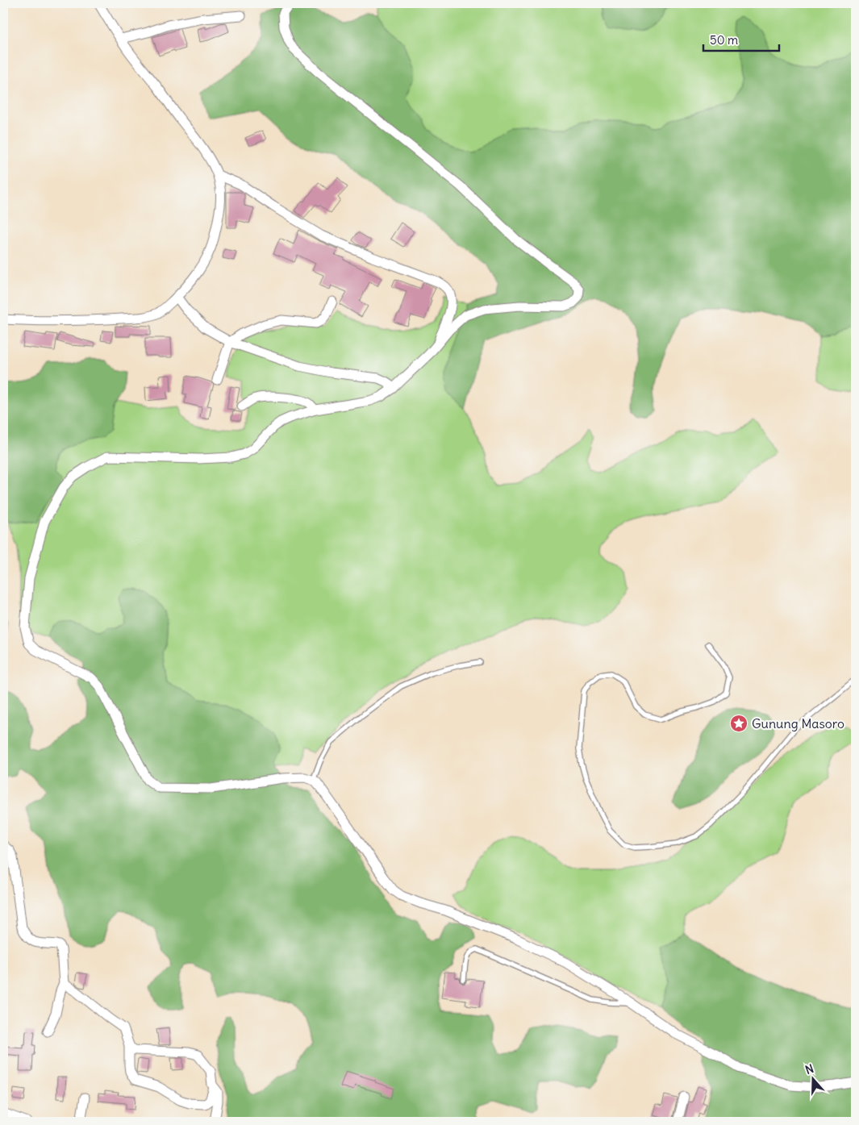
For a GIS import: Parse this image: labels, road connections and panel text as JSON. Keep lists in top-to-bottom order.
{
  "places": {
    "place": ["Gunung Masoro"]
  },
  "scale_bar": "50 m",
  "north": "top"
}
